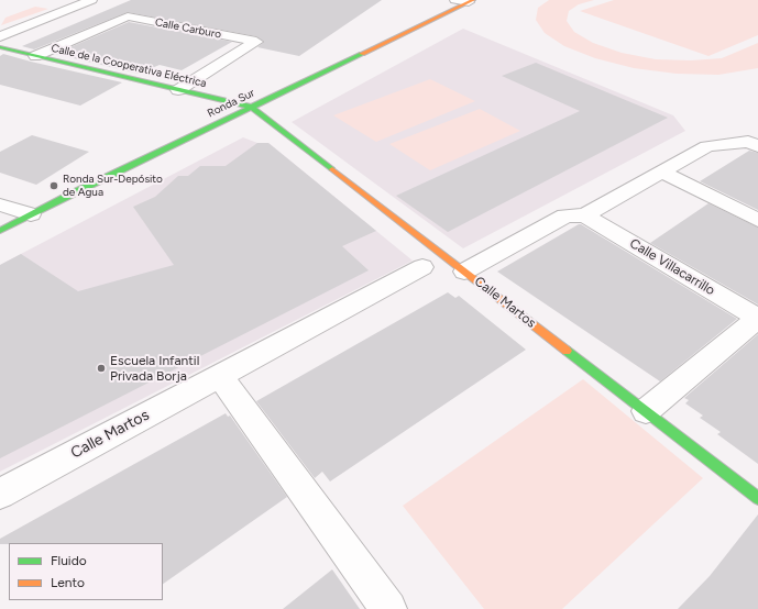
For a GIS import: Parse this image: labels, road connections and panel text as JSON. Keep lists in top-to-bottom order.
{
  "streets": {
    "street": [
      "Calle Carburo",
      "Calle de la Cooperativa Eléctrica",
      "Ronda Sur",
      "Calle Villacarrillo",
      "Calle Martos"
    ]
  },
  "crossings": [
    ["Calle Carburo", "Calle de la Cooperativa Eléctrica"],
    ["Calle de la Cooperativa Eléctrica", "Ronda Sur"],
    ["Calle de la Cooperativa Eléctrica", "Calle Martos"],
    ["Ronda Sur", "Calle Martos"],
    ["Calle Villacarrillo", "Calle Martos"]
  ],
  "places": ["Ronda Sur-Depósito de Agua", "Escuela Infantil Privada Borja"],
  "legend": ["Fluido", "Lento"]
}
